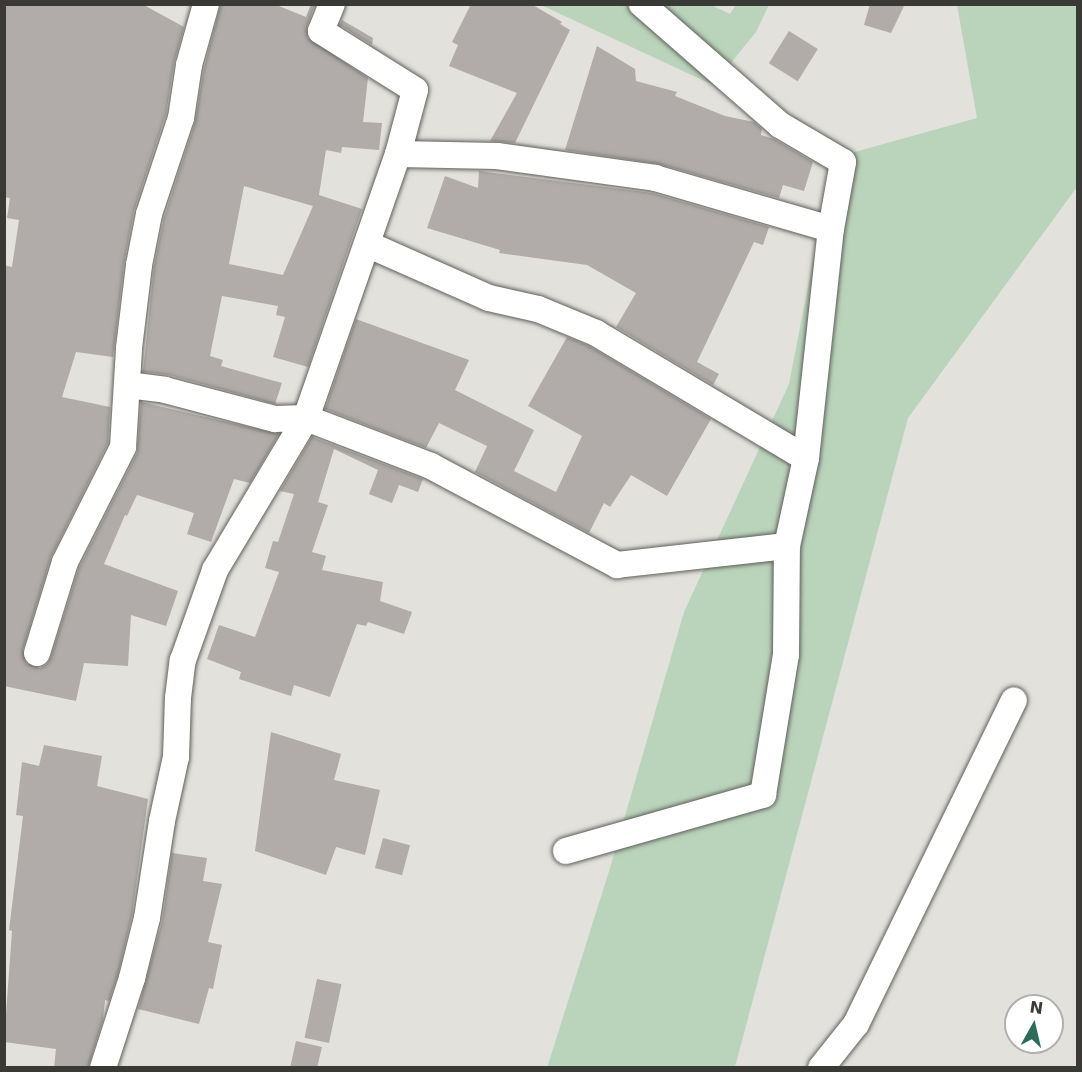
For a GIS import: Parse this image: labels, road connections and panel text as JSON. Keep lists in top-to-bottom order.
{
  "north": "top"
}
